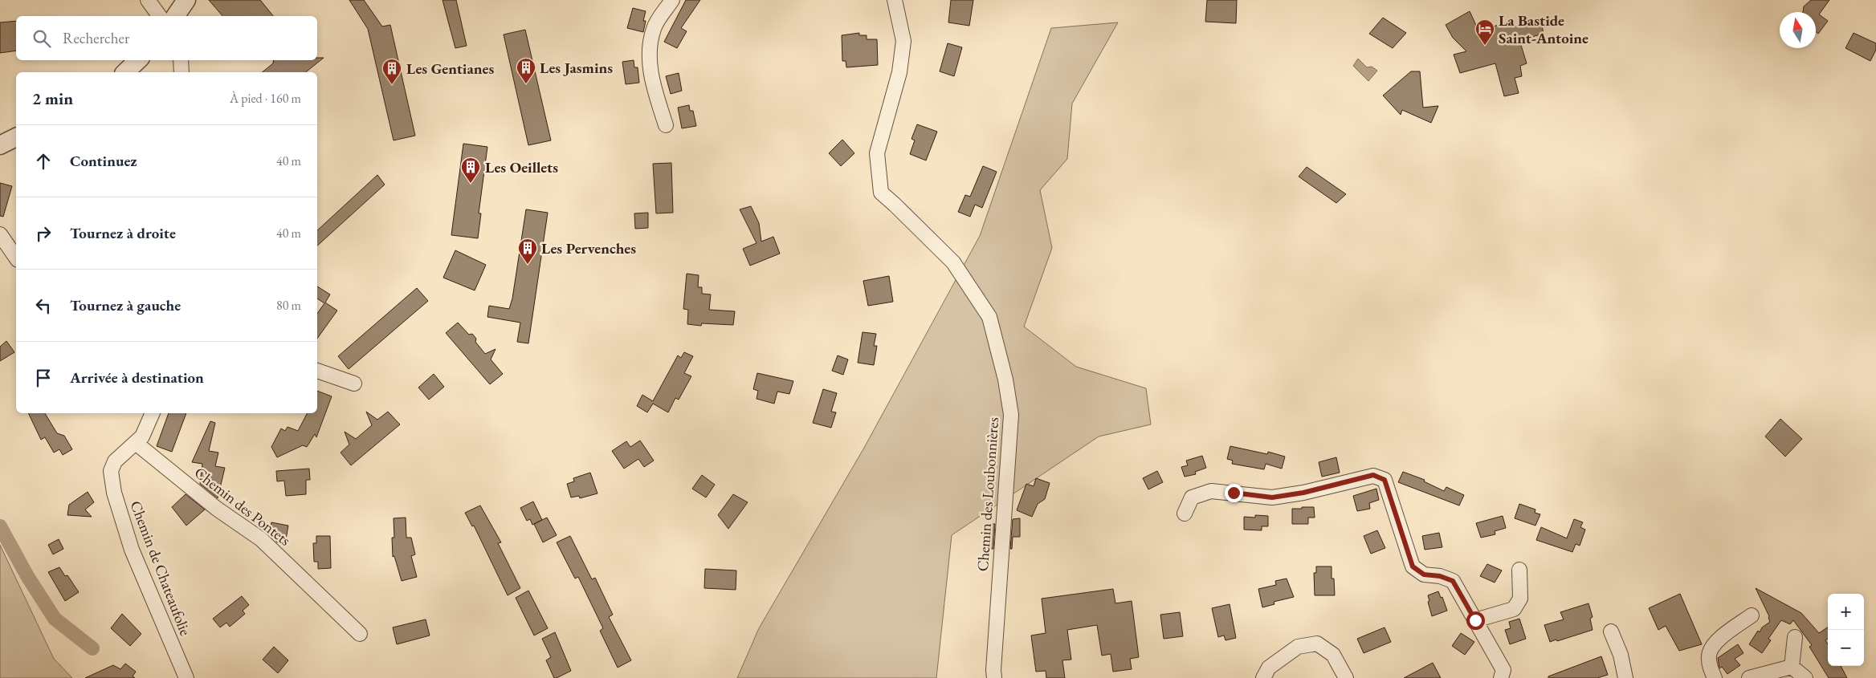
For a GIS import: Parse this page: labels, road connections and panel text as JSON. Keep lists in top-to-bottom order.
{
  "streets": {
    "street": ["Chemin des Loubonnières", "Chemin des Pontets", "Chemin de Chateaufolie"]
  },
  "crossings": [
    ["Chemin des Pontets", "Chemin de Chateaufolie"]
  ],
  "places": {
    "hotel": ["La Bastide Saint-Antoine"],
    "building": [
      "Les Jasmins",
      "Les Gentianes",
      "Les Oeillets",
      "Les Pervenches"
    ]
  },
  "north": "top",
  "page": {
    "search": "Rechercher",
    "heading": ["2 min", "À pied · 160 m"],
    "list": [
      ["Continuez", "40 m"],
      ["Tournez à droite", "40 m"],
      ["Tournez à gauche", "80 m"],
      "Arrivée à destination"
    ],
    "map_buttons": ["+", "−"]
  }
}
